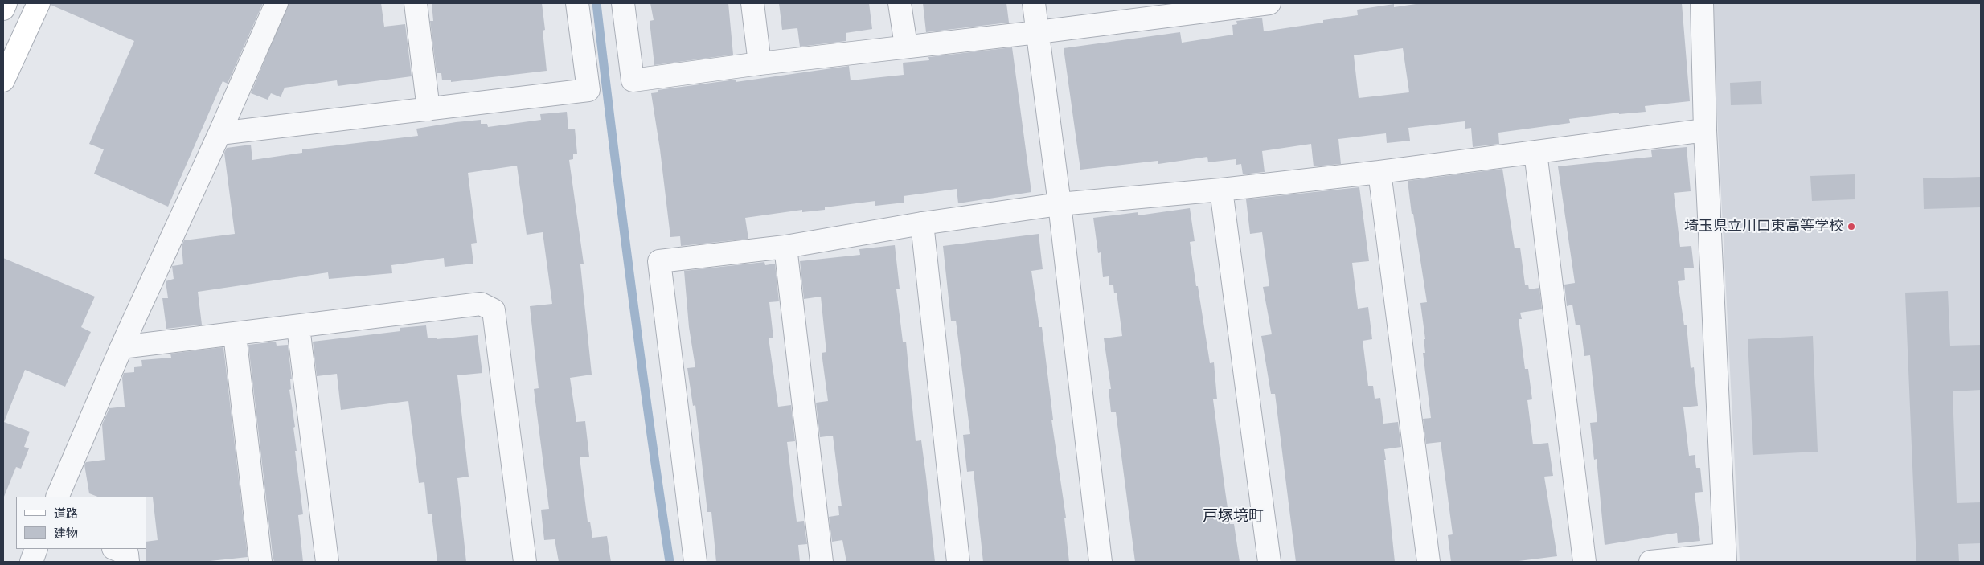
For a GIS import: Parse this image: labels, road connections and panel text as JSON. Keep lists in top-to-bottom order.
{
  "districts": ["戸塚境町"],
  "places": ["埼玉県立川口東高等学校"],
  "legend": ["道路", "建物"]
}
